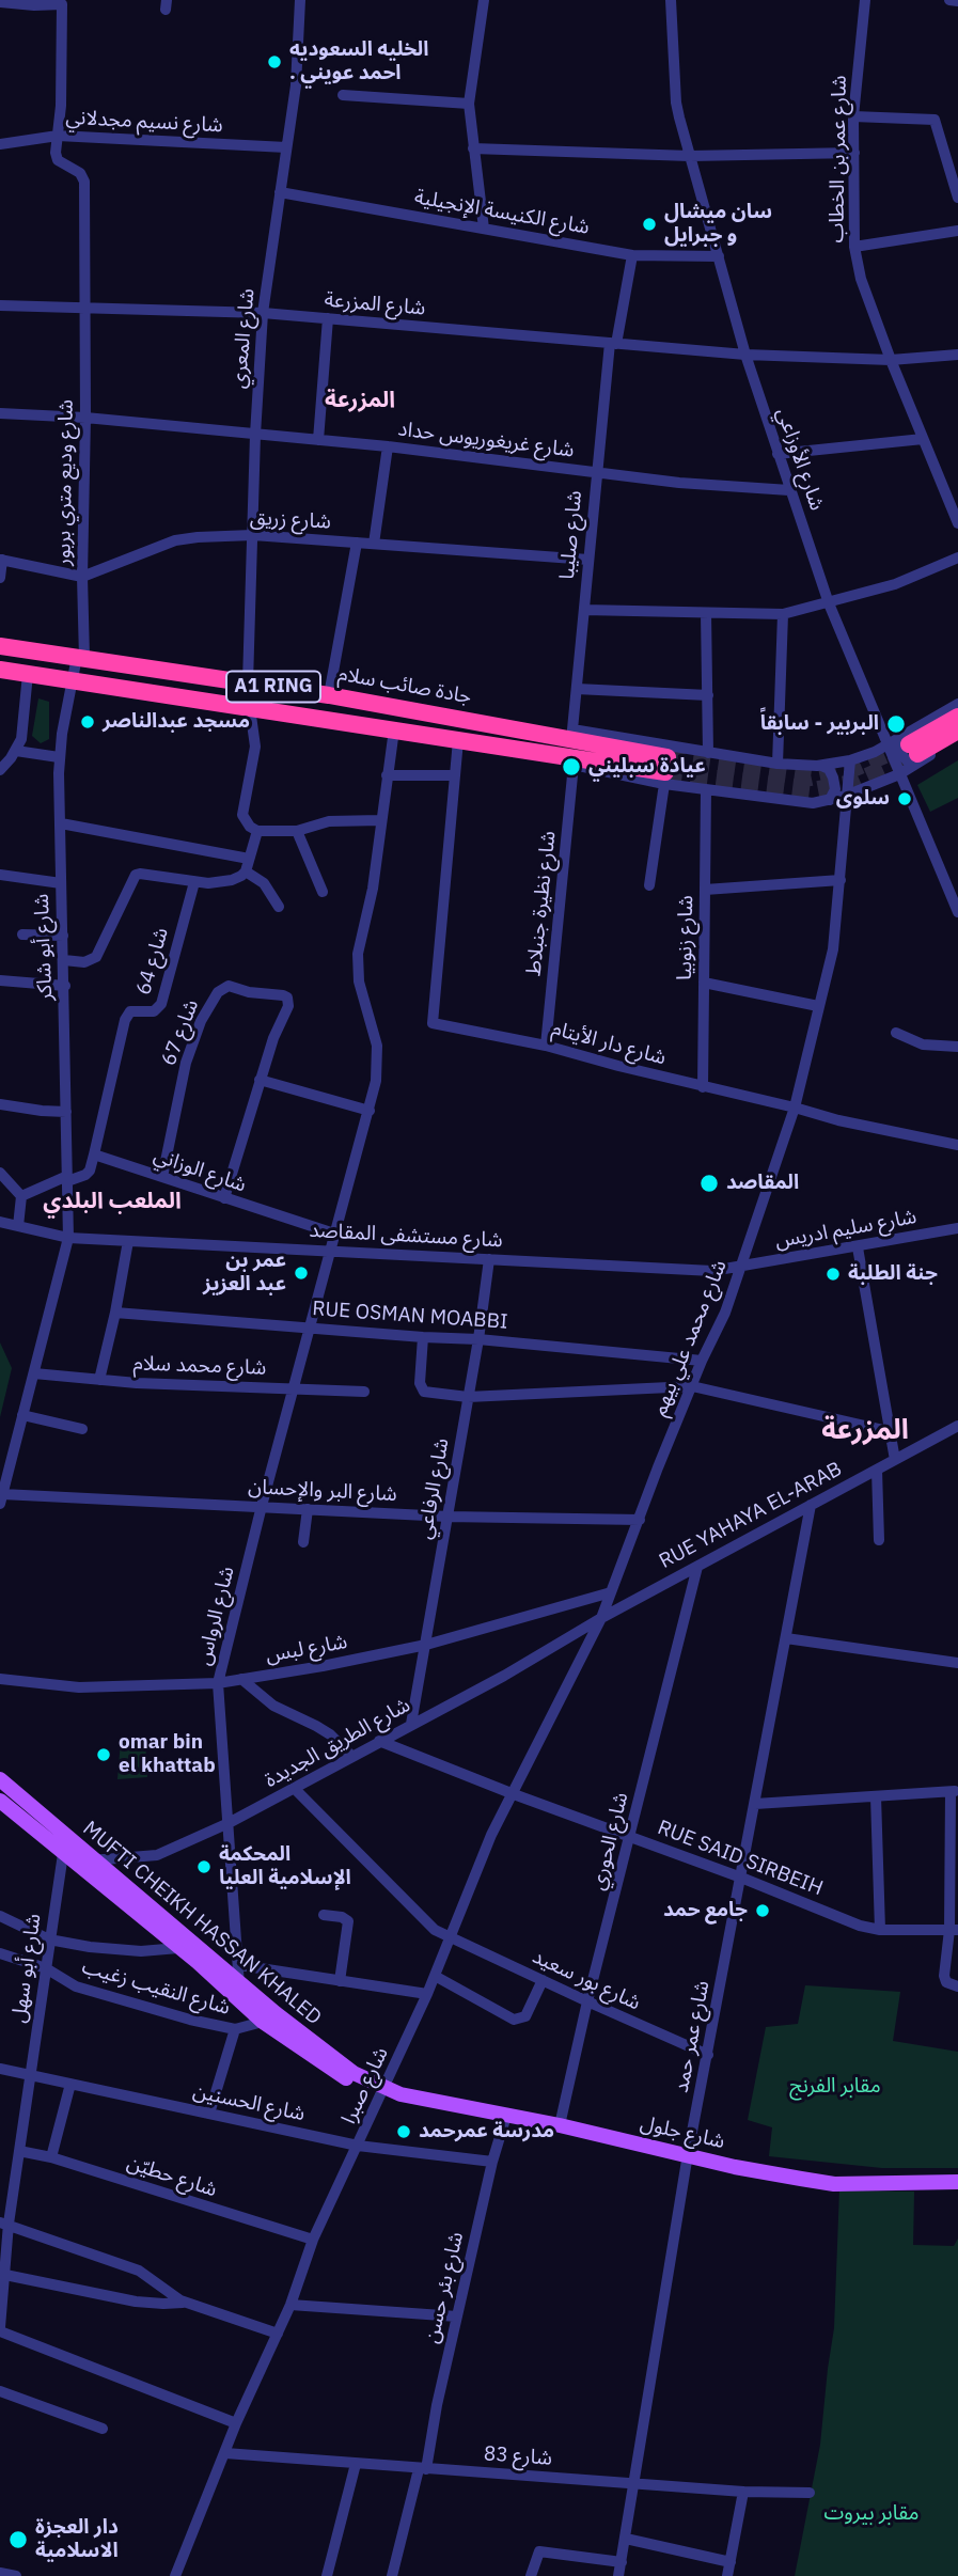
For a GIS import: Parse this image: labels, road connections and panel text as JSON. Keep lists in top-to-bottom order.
{
  "streets": {
    "highway": ["جادة صائب سلام", "A1 RING"],
    "main road": ["MUFTI CHEIKH HASSAN KHALED", "شارع جلول"],
    "street": [
      "شارع نسيم مجدلاني",
      "شارع عمر بن الخطاب",
      "شارع الكنيسة الإنجيلية",
      "شارع المزرعة",
      "شارع المعري",
      "شارع غريغوريوس حداد",
      "شارع الأوزاعي",
      "شارع وديع متري بربور",
      "شارع زريق",
      "شارع صليبا",
      "شارع نظيرة جنبلاط",
      "شارع زنوبيا",
      "شارع أبو شاكر",
      "شارع 64",
      "شارع 67",
      "شارع دار الأيتام",
      "شارع الوزاني",
      "شارع سليم ادريس",
      "شارع مستشفى المقاصد",
      "RUE OSMAN MOABBI",
      "شارع محمد علي بيهم",
      "شارع محمد سلام",
      "شارع الرفاعي",
      "شارع البر والإحسان",
      "RUE YAHAYA EL-ARAB",
      "شارع الرواس",
      "شارع لبس",
      "شارع الطريق الجديدة",
      "شارع الحوري",
      "RUE SAID SIRBEIH",
      "شارع أبو سهل",
      "شارع بور سعيد",
      "شارع النقيب زغيب",
      "شارع عمر حمد",
      "شارع صبرا",
      "شارع الحسنين",
      "شارع حطيّن",
      "شارع بئر حسن",
      "شارع 83"
    ]
  },
  "crossings": [
    ["شارع نسيم مجدلاني", "شارع المعري"],
    ["شارع نسيم مجدلاني", "شارع وديع متري بربور"],
    ["شارع عمر بن الخطاب", "شارع المزرعة"],
    ["شارع الكنيسة الإنجيلية", "شارع المعري"],
    ["شارع الكنيسة الإنجيلية", "شارع الأوزاعي"],
    ["شارع الكنيسة الإنجيلية", "شارع صليبا"],
    ["شارع المزرعة", "شارع المعري"],
    ["شارع المزرعة", "شارع الأوزاعي"],
    ["شارع المزرعة", "شارع وديع متري بربور"],
    ["شارع المزرعة", "شارع صليبا"],
    ["شارع المعري", "شارع غريغوريوس حداد"],
    ["شارع المعري", "شارع زريق"],
    ["شارع المعري", "جادة صائب سلام"],
    ["شارع غريغوريوس حداد", "شارع الأوزاعي"],
    ["شارع غريغوريوس حداد", "شارع وديع متري بربور"],
    ["شارع غريغوريوس حداد", "شارع صليبا"],
    ["شارع الأوزاعي", "جادة صائب سلام"],
    ["شارع وديع متري بربور", "شارع زريق"],
    ["شارع وديع متري بربور", "جادة صائب سلام"],
    ["شارع وديع متري بربور", "شارع أبو شاكر"],
    ["شارع زريق", "شارع صليبا"],
    ["جادة صائب سلام", "شارع نظيرة جنبلاط"],
    ["جادة صائب سلام", "شارع زنوبيا"],
    ["جادة صائب سلام", "شارع أبو شاكر"],
    ["جادة صائب سلام", "شارع محمد علي بيهم"],
    ["جادة صائب سلام", "شارع الرواس"],
    ["شارع نظيرة جنبلاط", "شارع دار الأيتام"],
    ["شارع زنوبيا", "شارع دار الأيتام"],
    ["شارع أبو شاكر", "شارع مستشفى المقاصد"],
    ["شارع أبو شاكر", "شارع محمد سلام"],
    ["شارع أبو شاكر", "شارع البر والإحسان"],
    ["شارع 64", "شارع الوزاني"],
    ["شارع 67", "شارع الوزاني"],
    ["شارع دار الأيتام", "شارع محمد علي بيهم"],
    ["شارع الوزاني", "شارع الرواس"],
    ["شارع سليم ادريس", "شارع مستشفى المقاصد"],
    ["شارع سليم ادريس", "شارع محمد علي بيهم"],
    ["شارع مستشفى المقاصد", "شارع محمد علي بيهم"],
    ["شارع مستشفى المقاصد", "شارع الرفاعي"],
    ["شارع مستشفى المقاصد", "شارع الرواس"],
    ["RUE OSMAN MOABBI", "شارع محمد علي بيهم"],
    ["RUE OSMAN MOABBI", "شارع الرفاعي"],
    ["RUE OSMAN MOABBI", "شارع الرواس"],
    ["شارع محمد علي بيهم", "شارع البر والإحسان"],
    ["شارع محمد علي بيهم", "RUE YAHAYA EL-ARAB"],
    ["شارع محمد علي بيهم", "شارع لبس"],
    ["شارع محمد علي بيهم", "شارع الطريق الجديدة"],
    ["شارع محمد علي بيهم", "شارع صبرا"],
    ["شارع محمد سلام", "شارع الرواس"],
    ["شارع الرفاعي", "شارع البر والإحسان"],
    ["شارع الرفاعي", "شارع لبس"],
    ["شارع الرفاعي", "شارع الطريق الجديدة"],
    ["شارع البر والإحسان", "شارع الرواس"],
    ["RUE YAHAYA EL-ARAB", "شارع الطريق الجديدة"],
    ["RUE YAHAYA EL-ARAB", "شارع الحوري"],
    ["RUE YAHAYA EL-ARAB", "شارع عمر حمد"],
    ["RUE YAHAYA EL-ARAB", "شارع صبرا"],
    ["شارع الرواس", "شارع لبس"],
    ["شارع الرواس", "شارع الطريق الجديدة"],
    ["شارع الرواس", "MUFTI CHEIKH HASSAN KHALED"],
    ["شارع الطريق الجديدة", "RUE SAID SIRBEIH"],
    ["شارع الطريق الجديدة", "MUFTI CHEIKH HASSAN KHALED"],
    ["شارع الطريق الجديدة", "شارع بور سعيد"],
    ["شارع الطريق الجديدة", "شارع صبرا"],
    ["شارع الحوري", "RUE SAID SIRBEIH"],
    ["شارع الحوري", "شارع بور سعيد"],
    ["شارع الحوري", "شارع جلول"],
    ["RUE SAID SIRBEIH", "شارع عمر حمد"],
    ["RUE SAID SIRBEIH", "شارع صبرا"],
    ["MUFTI CHEIKH HASSAN KHALED", "شارع أبو سهل"],
    ["MUFTI CHEIKH HASSAN KHALED", "شارع النقيب زغيب"],
    ["MUFTI CHEIKH HASSAN KHALED", "شارع صبرا"],
    ["MUFTI CHEIKH HASSAN KHALED", "شارع جلول"],
    ["شارع أبو سهل", "شارع النقيب زغيب"],
    ["شارع أبو سهل", "شارع الحسنين"],
    ["شارع أبو سهل", "شارع حطيّن"],
    ["شارع بور سعيد", "شارع عمر حمد"],
    ["شارع بور سعيد", "شارع صبرا"],
    ["شارع عمر حمد", "شارع جلول"],
    ["شارع عمر حمد", "شارع 83"],
    ["شارع صبرا", "شارع الحسنين"],
    ["شارع صبرا", "شارع جلول"],
    ["شارع صبرا", "شارع حطيّن"],
    ["شارع صبرا", "شارع 83"],
    ["شارع الحسنين", "شارع بئر حسن"],
    ["شارع جلول", "شارع بئر حسن"],
    ["شارع بئر حسن", "شارع 83"]
  ],
  "districts": ["المزرعة", "الملعب البلدي", "المزرعة"],
  "parks": ["مقابر الفرنج", "مقابر بيروت"],
  "places": [
    "الخليه السعوديه . احمد عويني",
    "سان ميشال و جبرايل",
    "مسجد عبدالناصر",
    "البربير - سابقاً",
    "عيادة سبليني",
    "سلوى",
    "المقاصد",
    "عمر بن عبد العزيز",
    "جنة الطلبة",
    "omar bin el khattab",
    "المحكمة الإسلامية العليا",
    "جامع حمد",
    "مدرسة عمرحمد",
    "دار العجزة الاسلامية"
  ]
}
